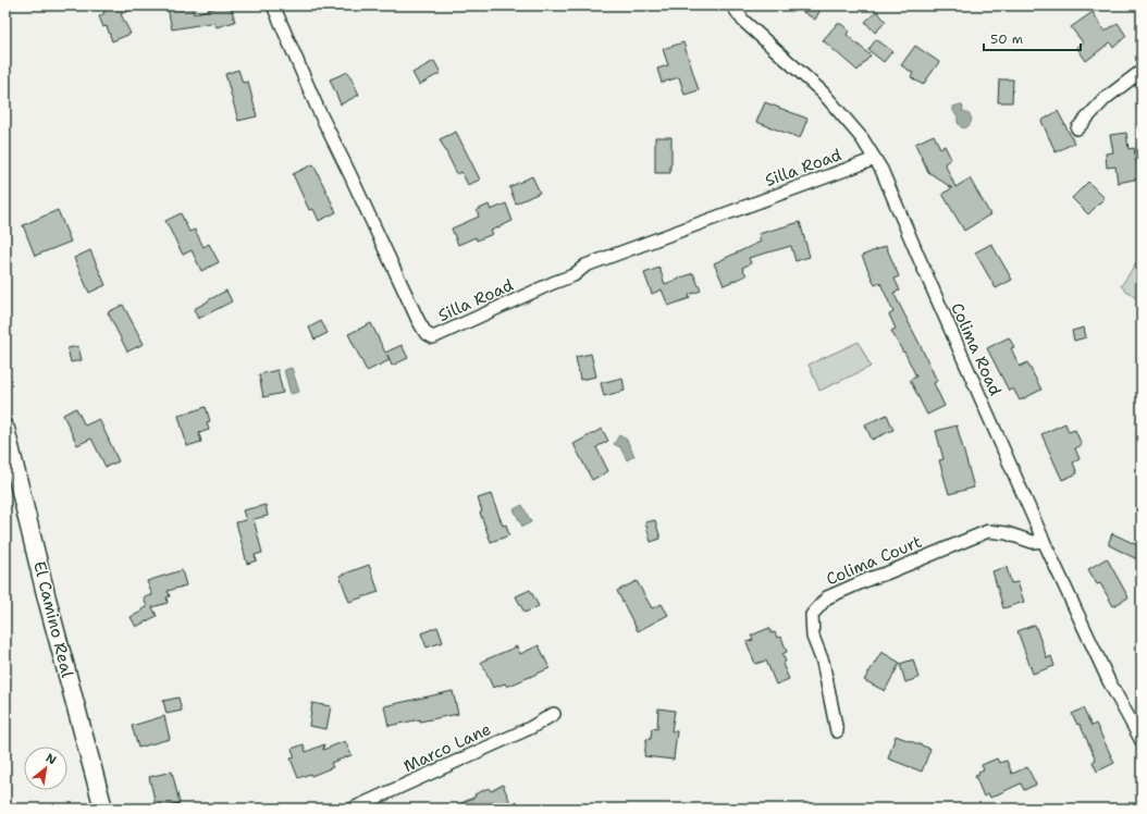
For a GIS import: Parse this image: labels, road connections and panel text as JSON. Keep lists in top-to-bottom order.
{
  "streets": {
    "main road": ["El Camino Real"],
    "street": [
      "Silla Road",
      "Colima Road",
      "Colima Court",
      "Marco Lane"
    ]
  },
  "crossings": [
    ["Silla Road", "Colima Road"],
    ["Colima Road", "Colima Court"]
  ],
  "scale_bar": "50 m",
  "north": "top right"
}
